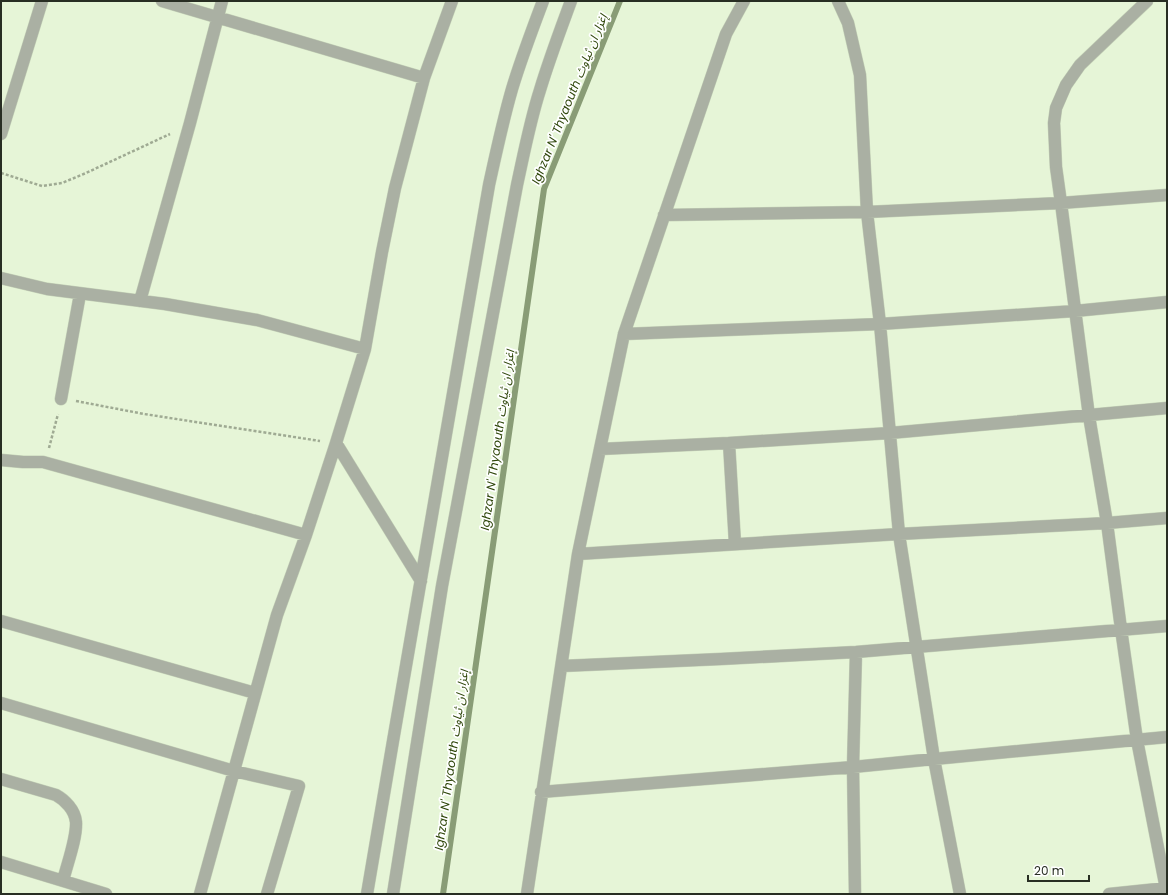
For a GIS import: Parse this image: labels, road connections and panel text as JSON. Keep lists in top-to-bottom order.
{
  "water": ["Ighzar N' Thyaouth إغزار ان ثياوث"],
  "scale_bar": "20 m"
}
